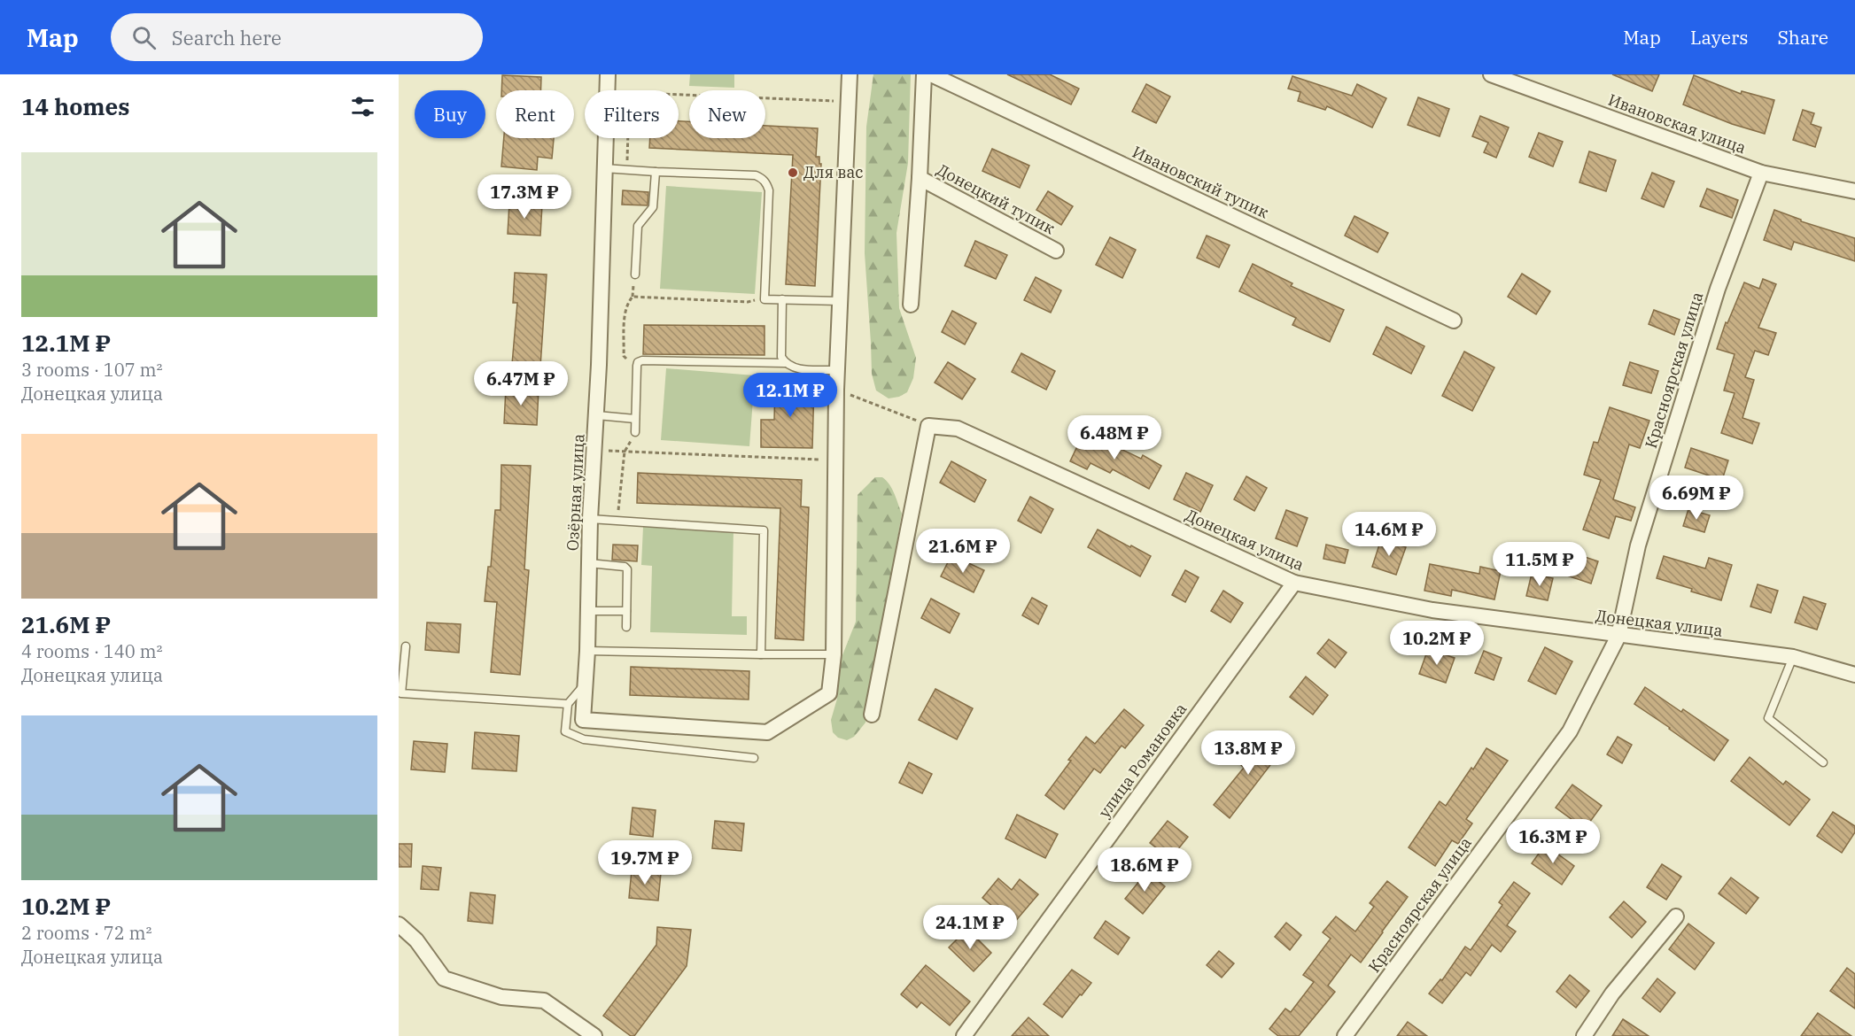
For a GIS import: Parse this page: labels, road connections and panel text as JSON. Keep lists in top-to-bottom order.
{
  "streets": {
    "street": [
      "Ивановская улица",
      "Ивановский тупик",
      "Донецкий тупик",
      "Красноярская улица",
      "Озёрная улица",
      "Донецкая улица",
      "улица Романовка"
    ]
  },
  "crossings": [
    ["Ивановская улица", "Красноярская улица"],
    ["Красноярская улица", "Донецкая улица"],
    ["Донецкая улица", "улица Романовка"]
  ],
  "places": ["Для вас"],
  "page": {
    "header": "Map",
    "search": "Search here",
    "nav": ["Map", "Layers", "Share"],
    "heading": "14 homes",
    "chip": [
      "Buy",
      "Rent",
      "Filters",
      "New"
    ],
    "list": [
      {
        "name": "12.1M ₽",
        "note": "3 rooms · 107 m² · Донецкая улица"
      },
      {
        "name": "21.6M ₽",
        "note": "4 rooms · 140 m² · Донецкая улица"
      },
      {
        "name": "10.2M ₽",
        "note": "2 rooms · 72 m² · Донецкая улица"
      }
    ],
    "price": [
      "17.3M ₽",
      "6.47M ₽",
      "12.1M ₽",
      "6.48M ₽",
      "6.69M ₽",
      "14.6M ₽",
      "21.6M ₽",
      "11.5M ₽",
      "10.2M ₽",
      "13.8M ₽",
      "16.3M ₽",
      "19.7M ₽",
      "18.6M ₽",
      "24.1M ₽"
    ]
  }
}
